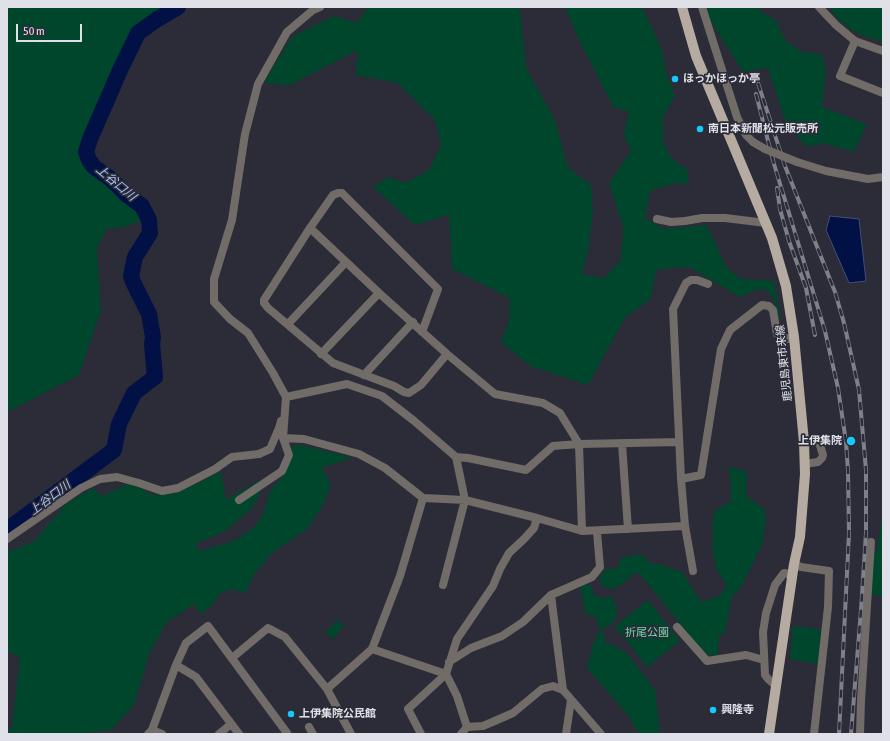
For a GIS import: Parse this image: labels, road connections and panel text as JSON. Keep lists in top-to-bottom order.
{
  "streets": {
    "main road": ["鹿児島東市来線"]
  },
  "water": ["上谷口川"],
  "parks": ["折尾公園"],
  "places": [
    "ほっかほっか亭",
    "南日本新聞松元販売所",
    "上伊集院",
    "興隆寺",
    "上伊集院公民館"
  ],
  "scale_bar": "50 m"
}
